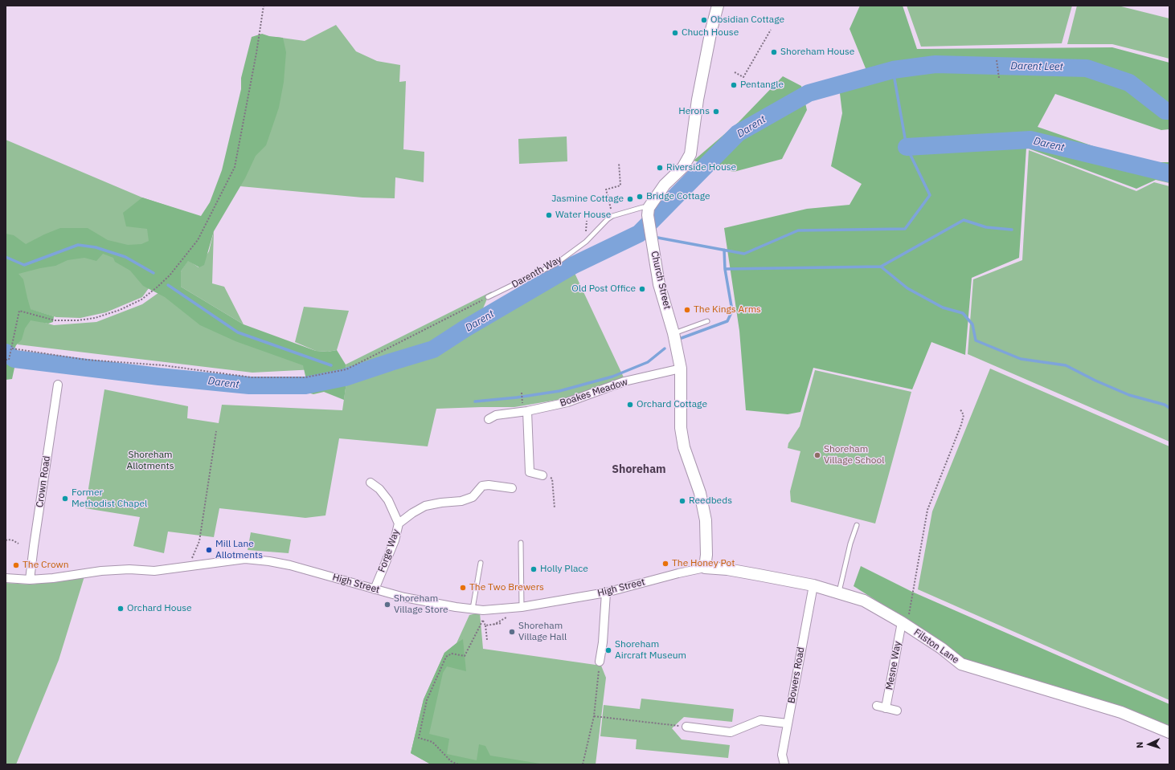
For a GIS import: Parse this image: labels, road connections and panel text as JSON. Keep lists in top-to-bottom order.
{
  "streets": {
    "street": [
      "Church Street",
      "Boakes Meadow",
      "Crown Road",
      "Forge Way",
      "High Street",
      "Filston Lane",
      "Mesne Way",
      "Bowers Road"
    ],
    "lane": ["Darenth Way"]
  },
  "crossings": [
    ["Darenth Way", "Church Street"],
    ["Church Street", "Boakes Meadow"],
    ["Church Street", "High Street"],
    ["Church Street", "Filston Lane"],
    ["Crown Road", "High Street"],
    ["Forge Way", "High Street"],
    ["High Street", "Filston Lane"],
    ["Filston Lane", "Mesne Way"],
    ["Filston Lane", "Bowers Road"]
  ],
  "districts": ["Shoreham"],
  "water": ["Darent Leet", "Darent"],
  "parks": ["Shoreham Allotments"],
  "places": [
    "Obsidian Cottage",
    "Chuch House",
    "Shoreham House",
    "Pentangle",
    "Herons",
    "Riverside House",
    "Bridge Cottage",
    "Jasmine Cottage",
    "Water House",
    "Old Post Office",
    "The Kings Arms",
    "Orchard Cottage",
    "Shoreham Village School",
    "Former Methodist Chapel",
    "Reedbeds",
    "Mill Lane Allotments",
    "The Honey Pot",
    "The Crown",
    "Holly Place",
    "The Two Brewers",
    "Shoreham Village Store",
    "Orchard House",
    "Shoreham Village Hall",
    "Shoreham Aircraft Museum"
  ],
  "north": "left"
}
